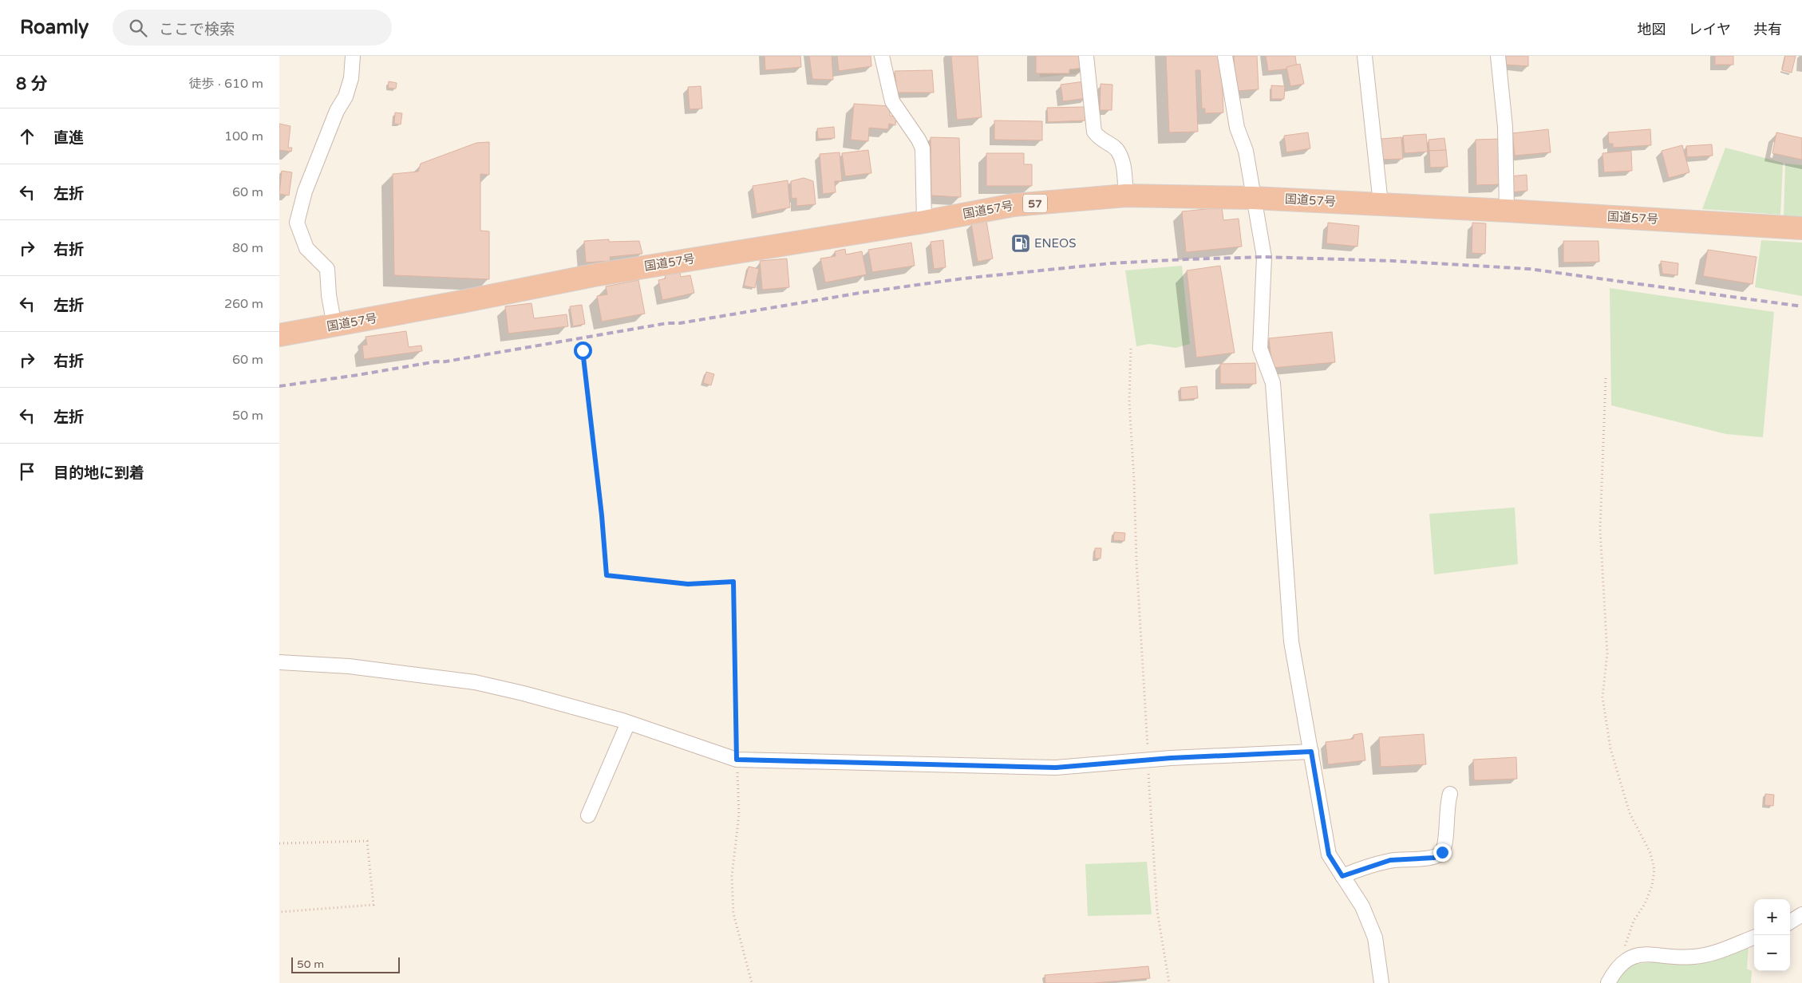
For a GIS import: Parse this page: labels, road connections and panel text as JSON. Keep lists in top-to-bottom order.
{
  "streets": {
    "highway": ["国道57号", "57"]
  },
  "places": {
    "fuel station": ["ENEOS"]
  },
  "scale_bar": "50 m",
  "page": {
    "header": "Roamly",
    "search": "ここで検索",
    "nav": ["地図", "レイヤ", "共有"],
    "heading": ["8 分", "徒歩 · 610 m"],
    "list": [
      ["直進", "100 m"],
      ["左折", "60 m"],
      ["右折", "80 m"],
      ["左折", "260 m"],
      ["右折", "60 m"],
      ["左折", "50 m"],
      "目的地に到着"
    ],
    "map_buttons": ["+", "−"],
    "scale": "50 m"
  }
}
